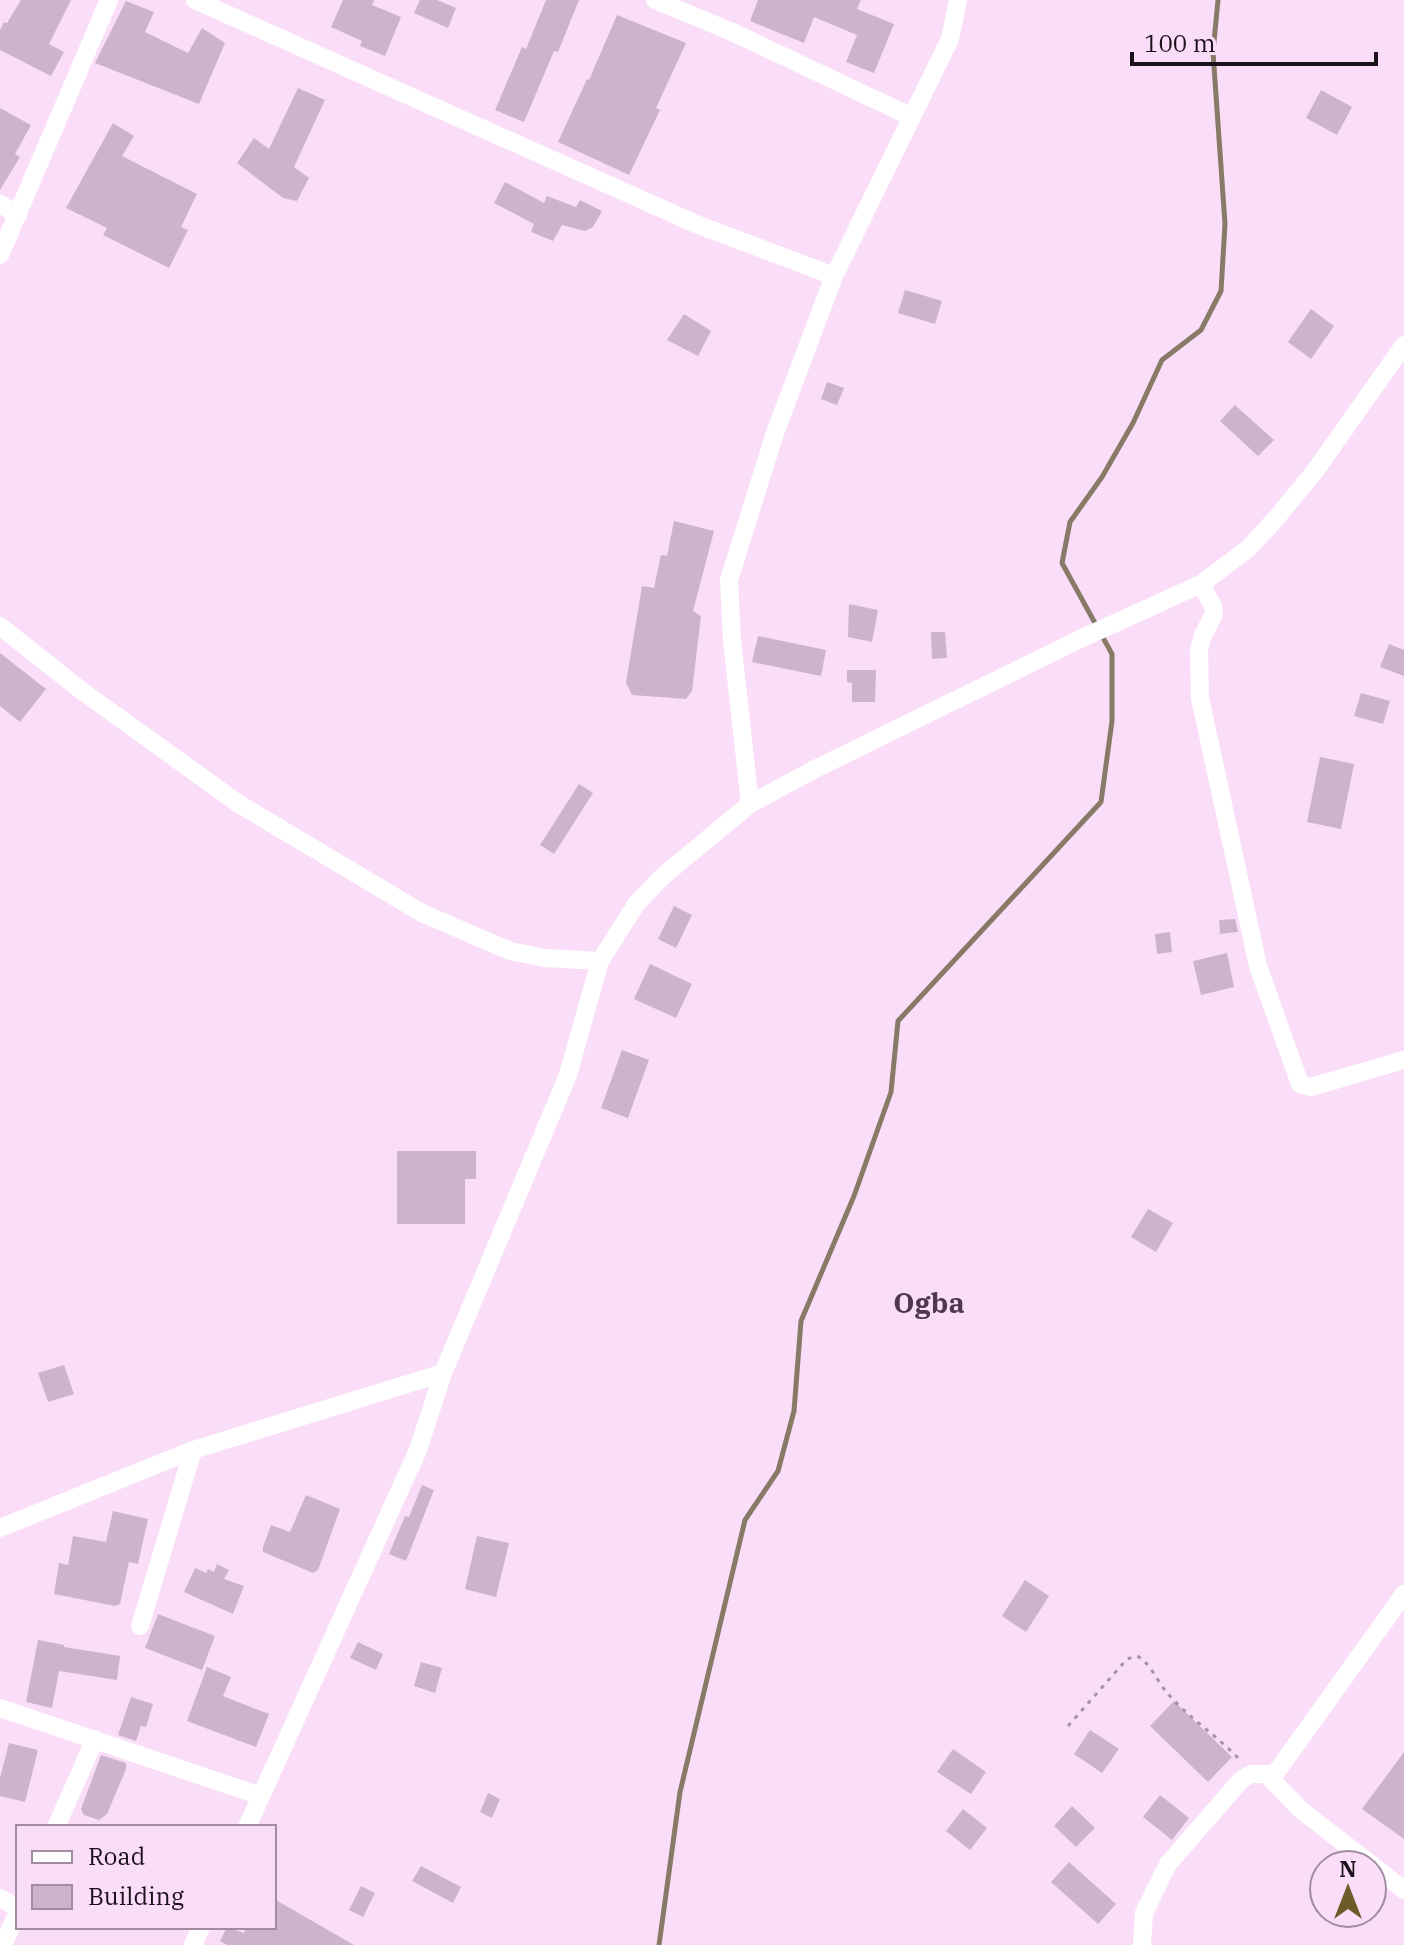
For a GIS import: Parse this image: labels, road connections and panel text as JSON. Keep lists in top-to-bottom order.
{
  "districts": ["Ogba"],
  "legend": ["Road", "Building"],
  "scale_bar": "100 m",
  "north": "top"
}
